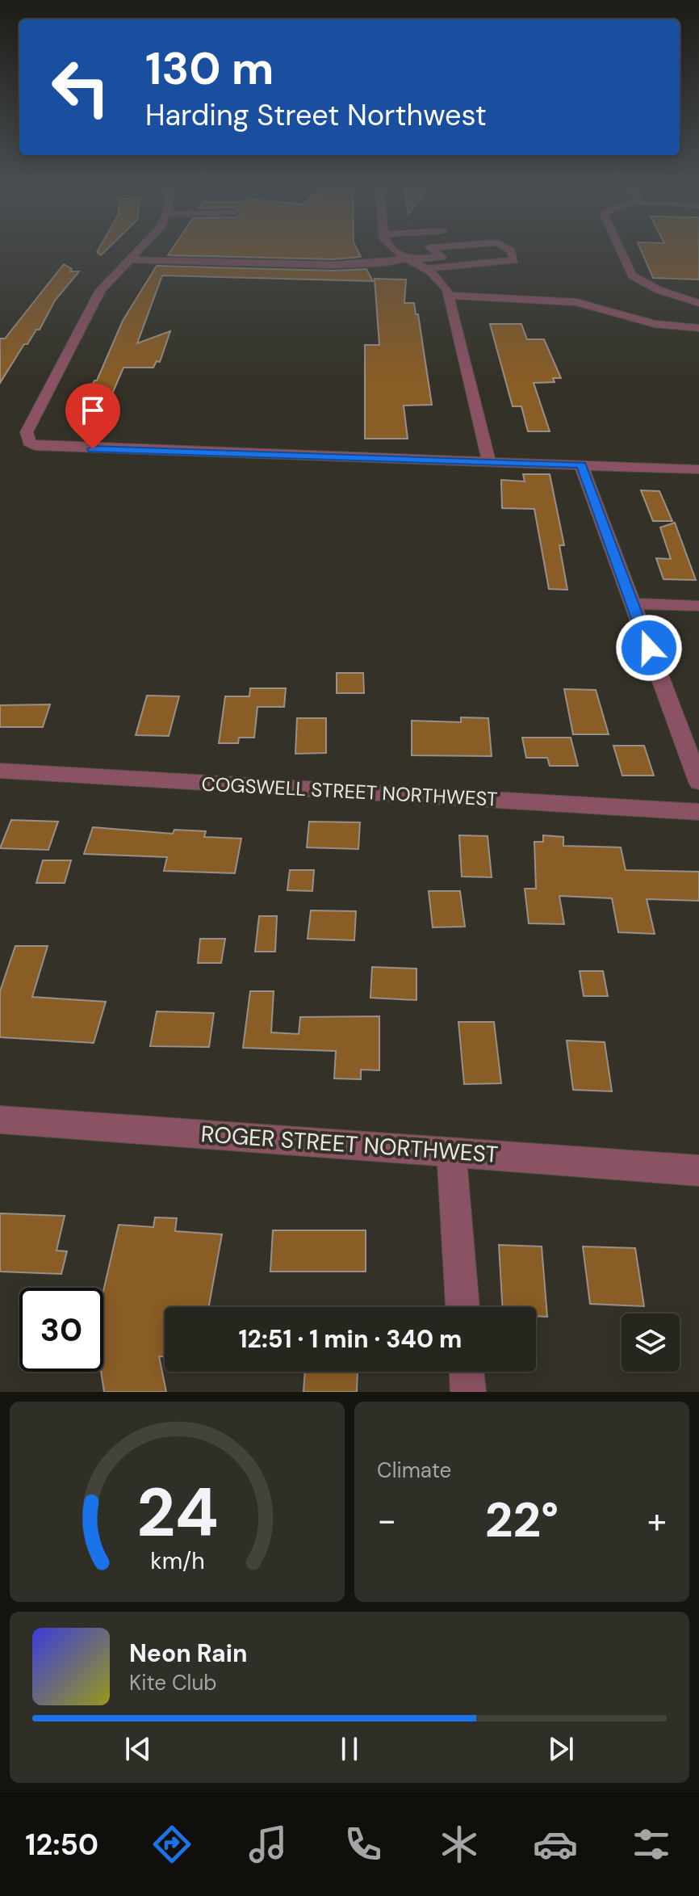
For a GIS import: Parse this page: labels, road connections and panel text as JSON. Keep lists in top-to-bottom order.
{
  "streets": {
    "street": ["COGSWELL STREET NORTHWEST", "ROGER STREET NORTHWEST"]
  },
  "page": {
    "turn": ["130 m", "Harding Street Northwest"],
    "limit": "30",
    "trip": "12:51 · 1 min · 340 m",
    "tile": "Climate",
    "heat": ["−", "22°", "+"],
    "song": ["Neon Rain", "Kite Club"],
    "tabs": "12:50",
    "gauge": ["24", "km/h"]
  }
}
